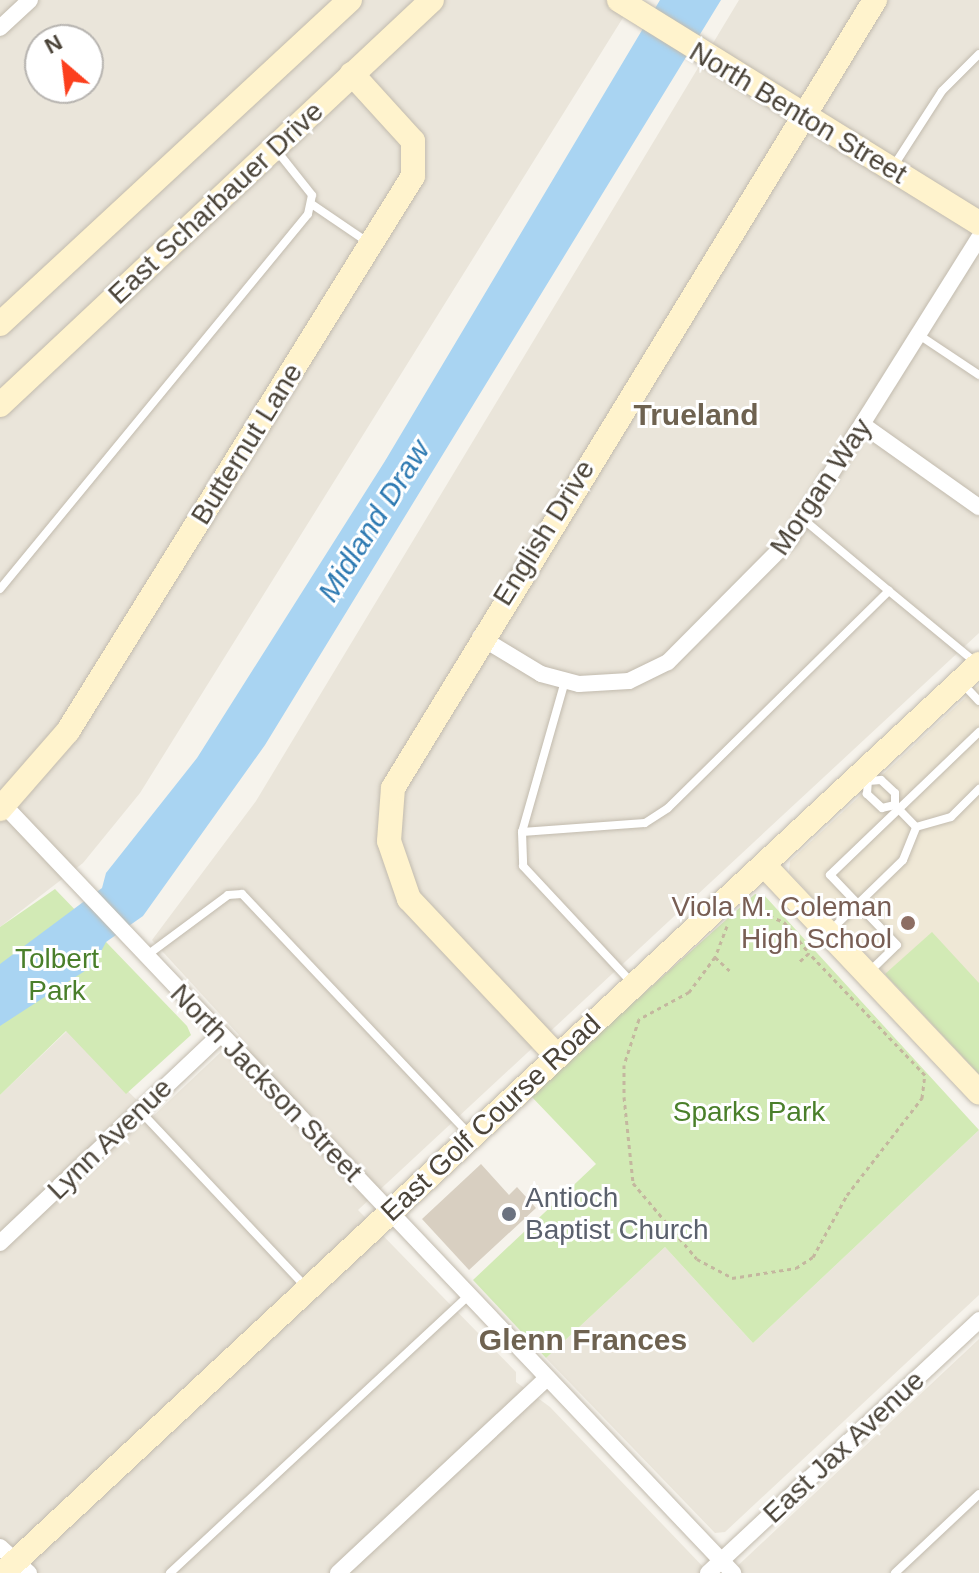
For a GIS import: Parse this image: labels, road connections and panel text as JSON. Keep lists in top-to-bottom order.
{
  "streets": {
    "street": [
      "North Benton Street",
      "East Scharbauer Drive",
      "Butternut Lane",
      "Morgan Way",
      "English Drive",
      "North Jackson Street",
      "East Golf Course Road",
      "Lynn Avenue",
      "East Jax Avenue"
    ]
  },
  "crossings": [
    ["North Benton Street", "English Drive"],
    ["East Scharbauer Drive", "Butternut Lane"],
    ["Butternut Lane", "North Jackson Street"],
    ["Morgan Way", "English Drive"],
    ["English Drive", "East Golf Course Road"],
    ["North Jackson Street", "East Golf Course Road"],
    ["North Jackson Street", "Lynn Avenue"],
    ["North Jackson Street", "East Jax Avenue"]
  ],
  "districts": ["Trueland", "Glenn Frances"],
  "water": ["Midland Draw"],
  "parks": ["Tolbert Park", "Sparks Park"],
  "places": ["Viola M. Coleman High School", "Antioch Baptist Church"],
  "north": "top left"
}
